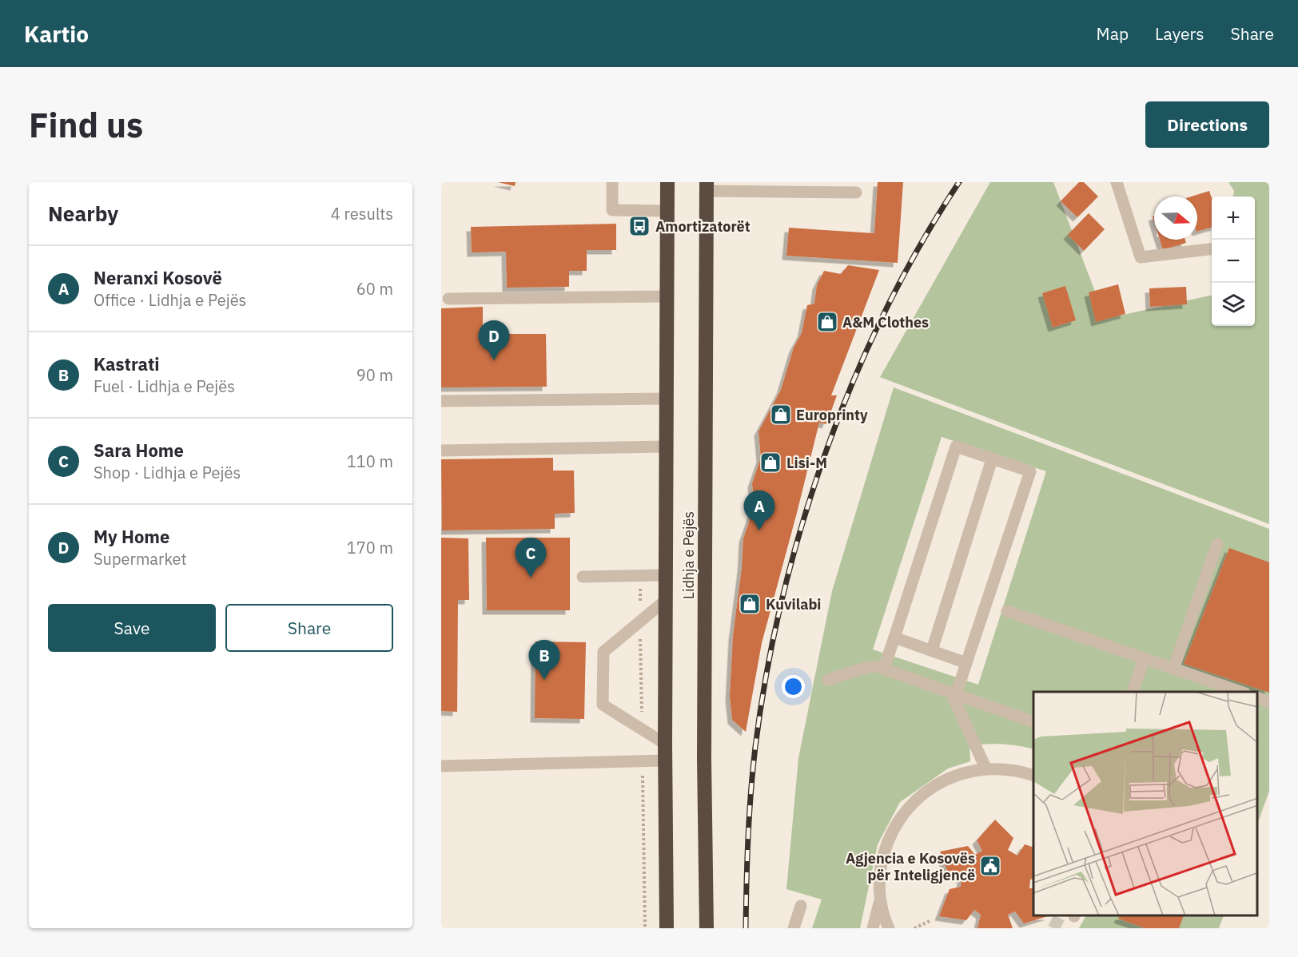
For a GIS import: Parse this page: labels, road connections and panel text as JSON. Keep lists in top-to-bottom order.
{
  "streets": {
    "highway": ["Lidhja e Pejës"]
  },
  "places": {
    "bus stop": ["Amortizatorët"],
    "shop": [
      "A&M Clothes",
      "Europrinty",
      "Lisi-M",
      "Kuvilabi"
    ],
    "public building": ["Agjencia e Kosovës për Inteligjencë"]
  },
  "north": "right",
  "page": {
    "header": "Kartio",
    "nav": ["Map", "Layers", "Share"],
    "buttons": [
      "Directions",
      ["Save", "Share"]
    ],
    "title": "Find us",
    "heading": ["Nearby", "4 results"],
    "map_buttons": ["+", "−"],
    "list": [
      {
        "mark": "A",
        "name": "Neranxi Kosovë",
        "note": "Office · Lidhja e Pejës",
        "value": "60 m"
      },
      {
        "mark": "B",
        "name": "Kastrati",
        "note": "Fuel · Lidhja e Pejës",
        "value": "90 m"
      },
      {
        "mark": "C",
        "name": "Sara Home",
        "note": "Shop · Lidhja e Pejës",
        "value": "110 m"
      },
      {
        "mark": "D",
        "name": "My Home",
        "note": "Supermarket",
        "value": "170 m"
      }
    ],
    "pins": [
      "D",
      "A",
      "C",
      "B"
    ]
  }
}
